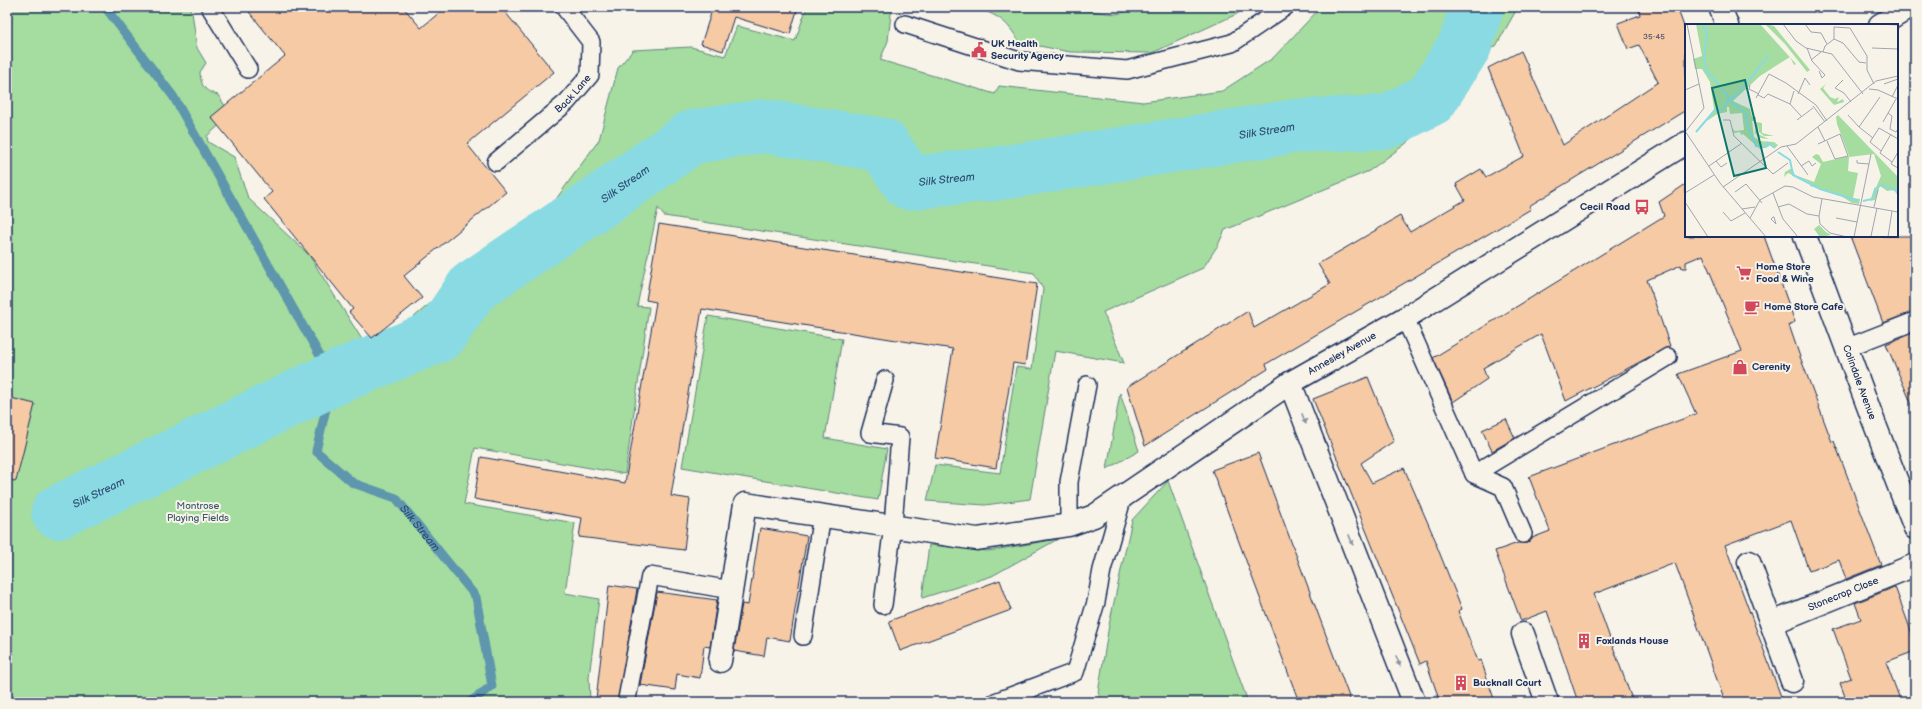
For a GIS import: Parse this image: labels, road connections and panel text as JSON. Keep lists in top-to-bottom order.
{
  "streets": {
    "street": ["Annesley Avenue", "Colindale Avenue", "Stonecrop Close"],
    "lane": ["Back Lane"]
  },
  "water": ["Silk Stream"],
  "parks": ["Montrose Playing Fields"],
  "places": {
    "public building": ["UK Health Security Agency"],
    "bus stop": ["Cecil Road"],
    "supermarket": ["Home Store Food & Wine"],
    "cafe": ["Home Store Cafe"],
    "shop": ["Cerenity"],
    "building": ["Foxlands House", "Bucknall Court"]
  },
  "house_numbers": ["35-45"]
}
